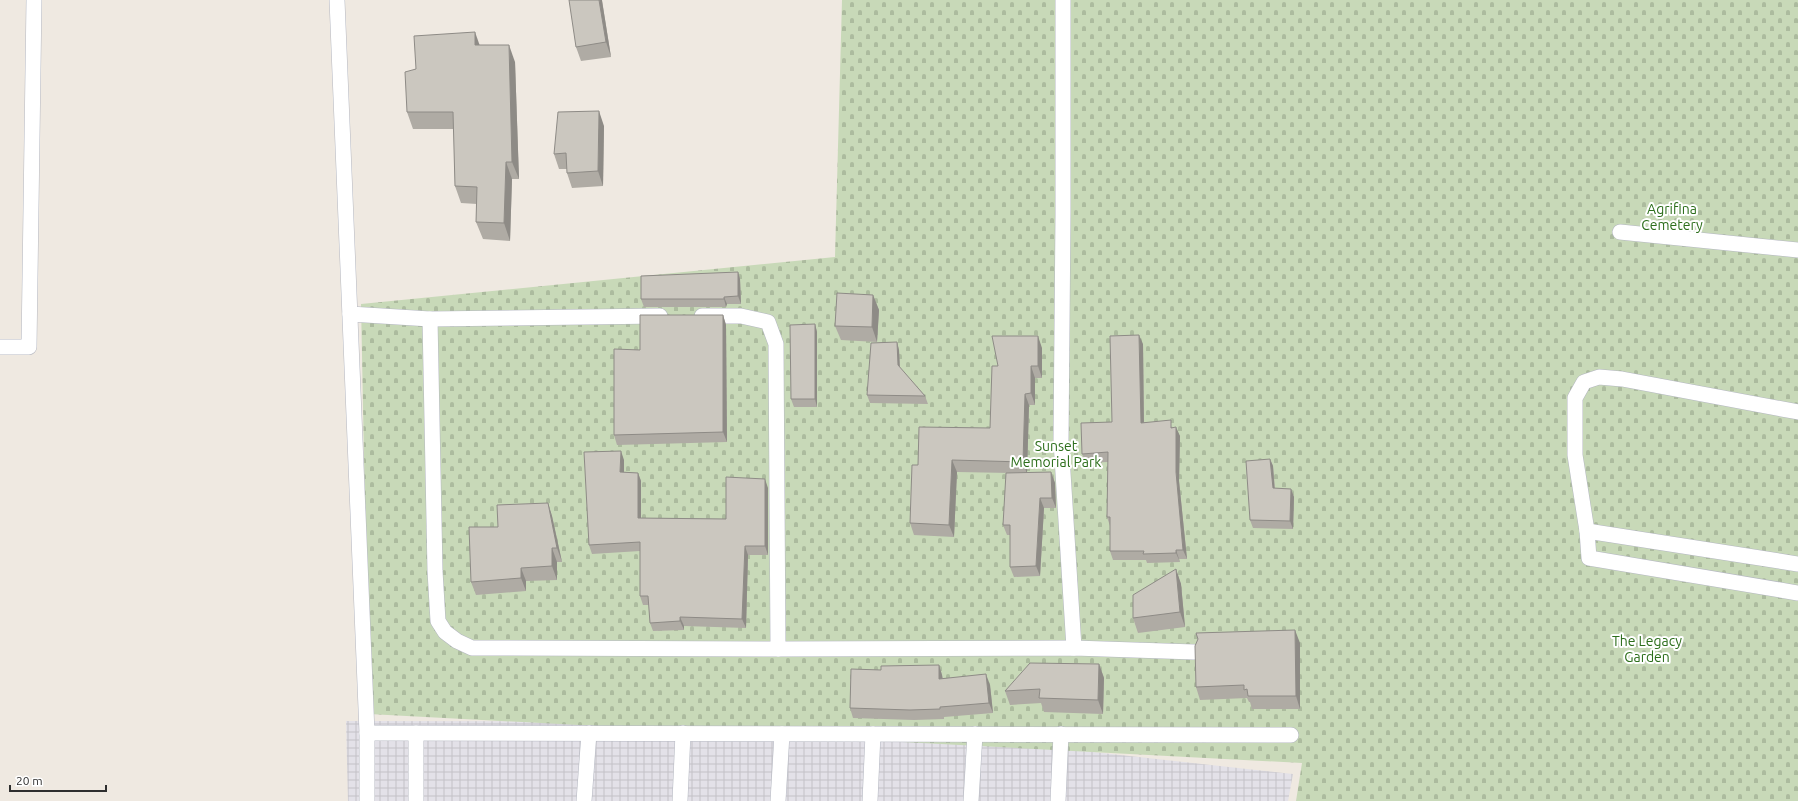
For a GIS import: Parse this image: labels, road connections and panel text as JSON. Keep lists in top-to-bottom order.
{
  "parks": ["Agrifina Cemetery", "Sunset Memorial Park", "The Legacy Garden"],
  "scale_bar": "20 m"
}
